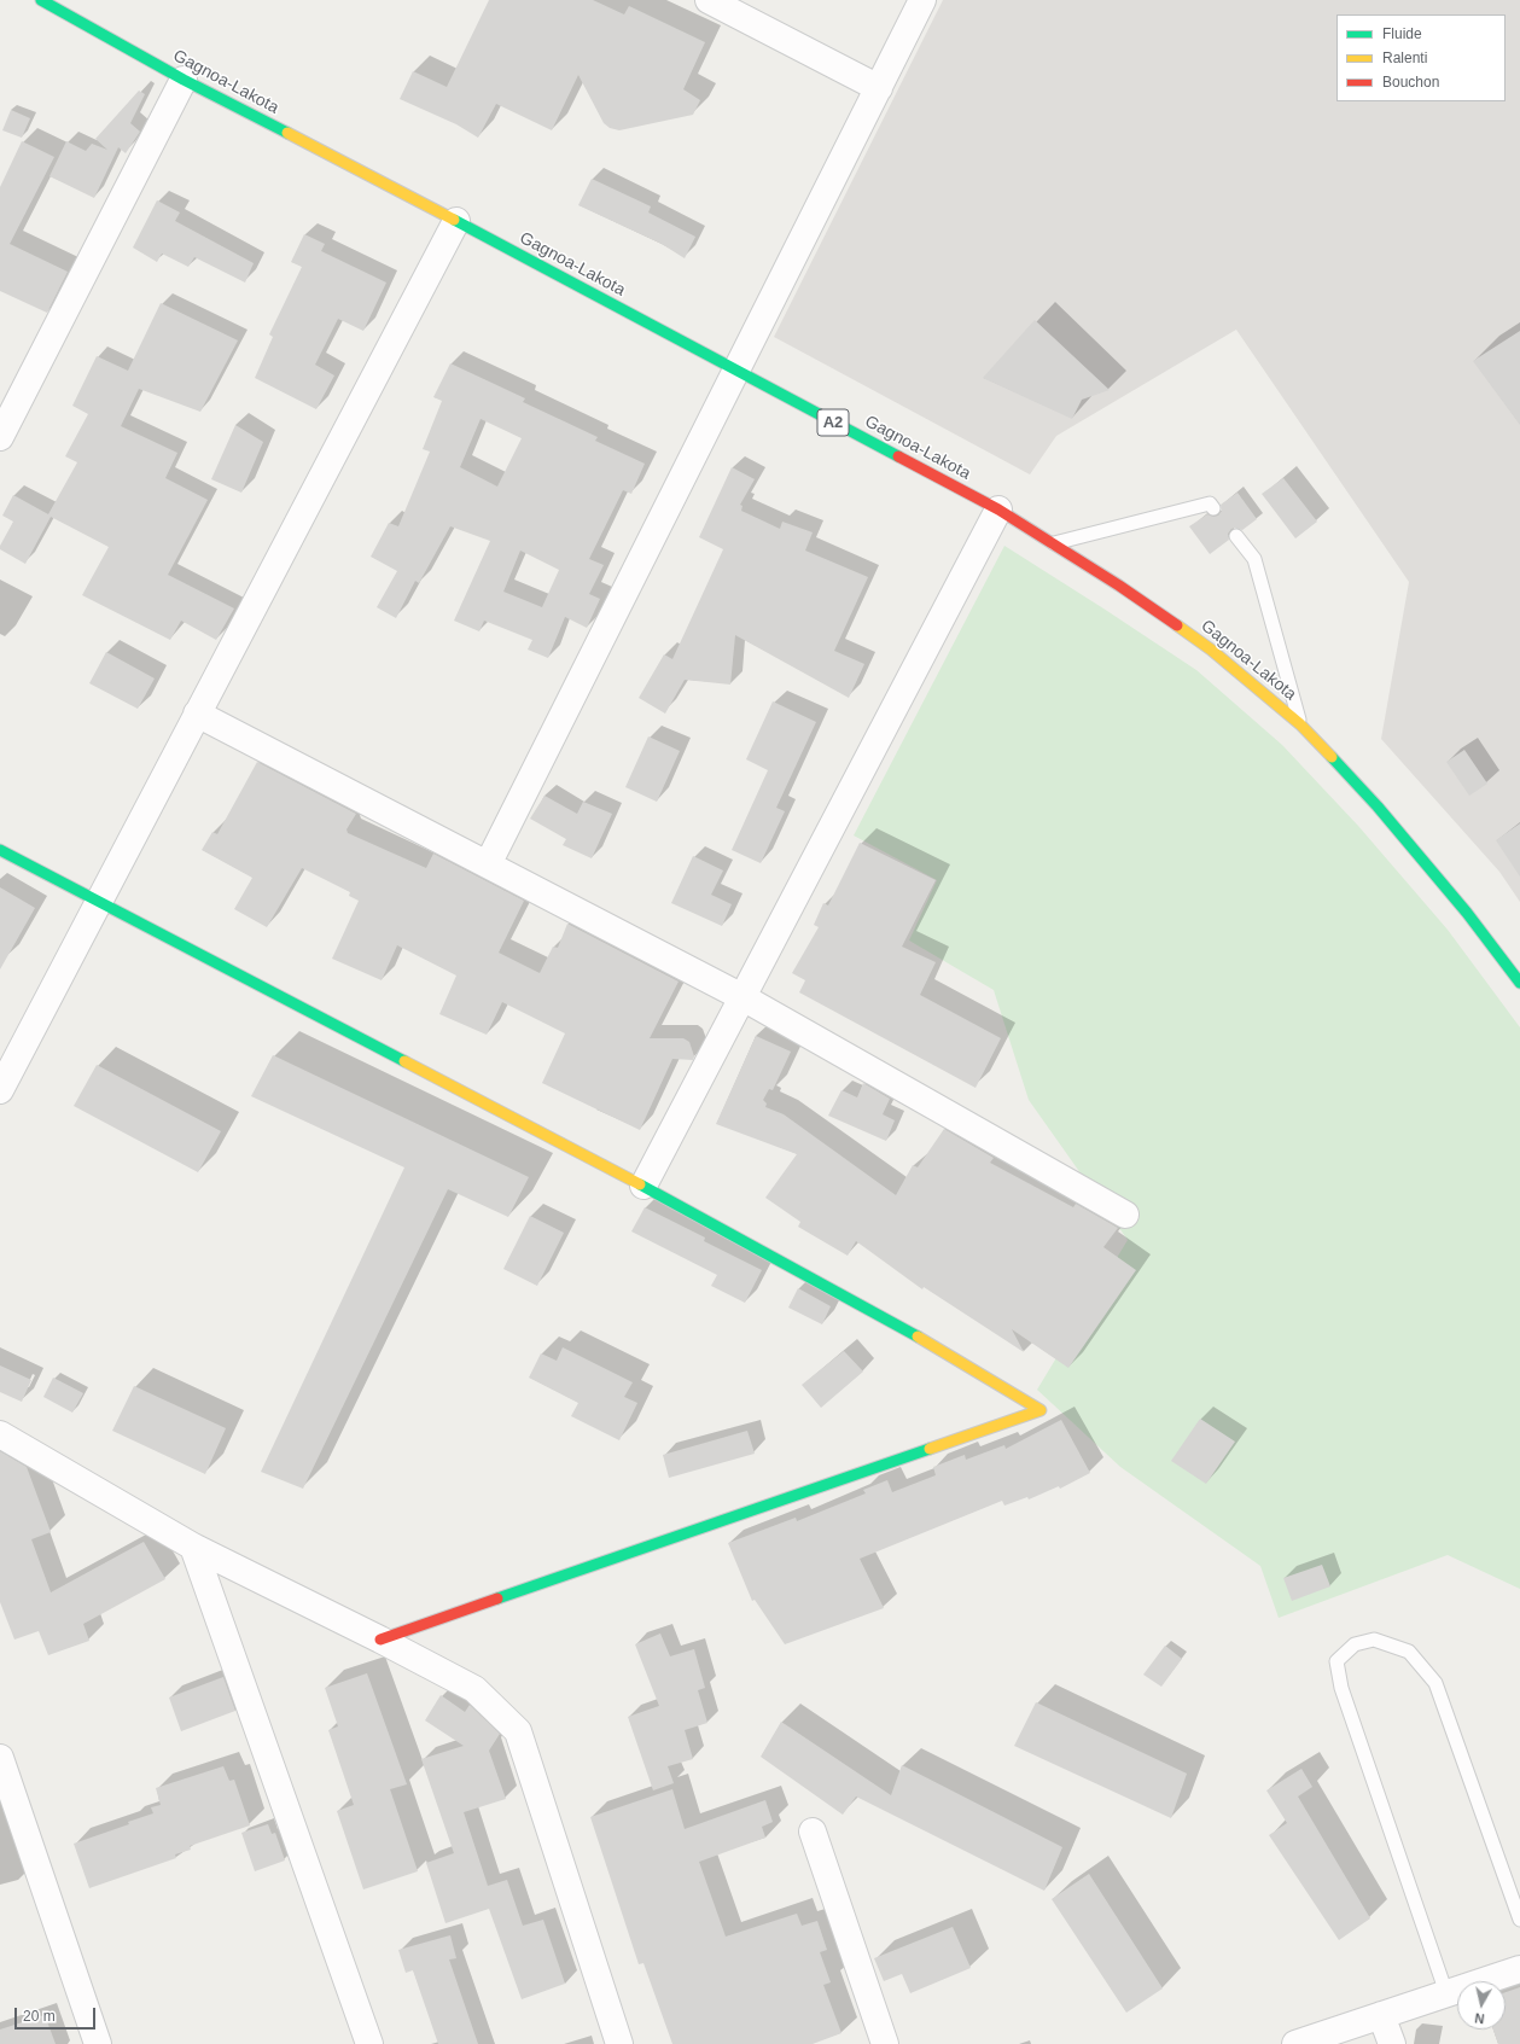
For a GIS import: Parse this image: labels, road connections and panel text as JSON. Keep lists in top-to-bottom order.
{
  "streets": {
    "street": ["Gagnoa-Lakota", "A2"]
  },
  "legend": ["Fluide", "Ralenti", "Bouchon"],
  "scale_bar": "20 m",
  "north": "bottom"
}
